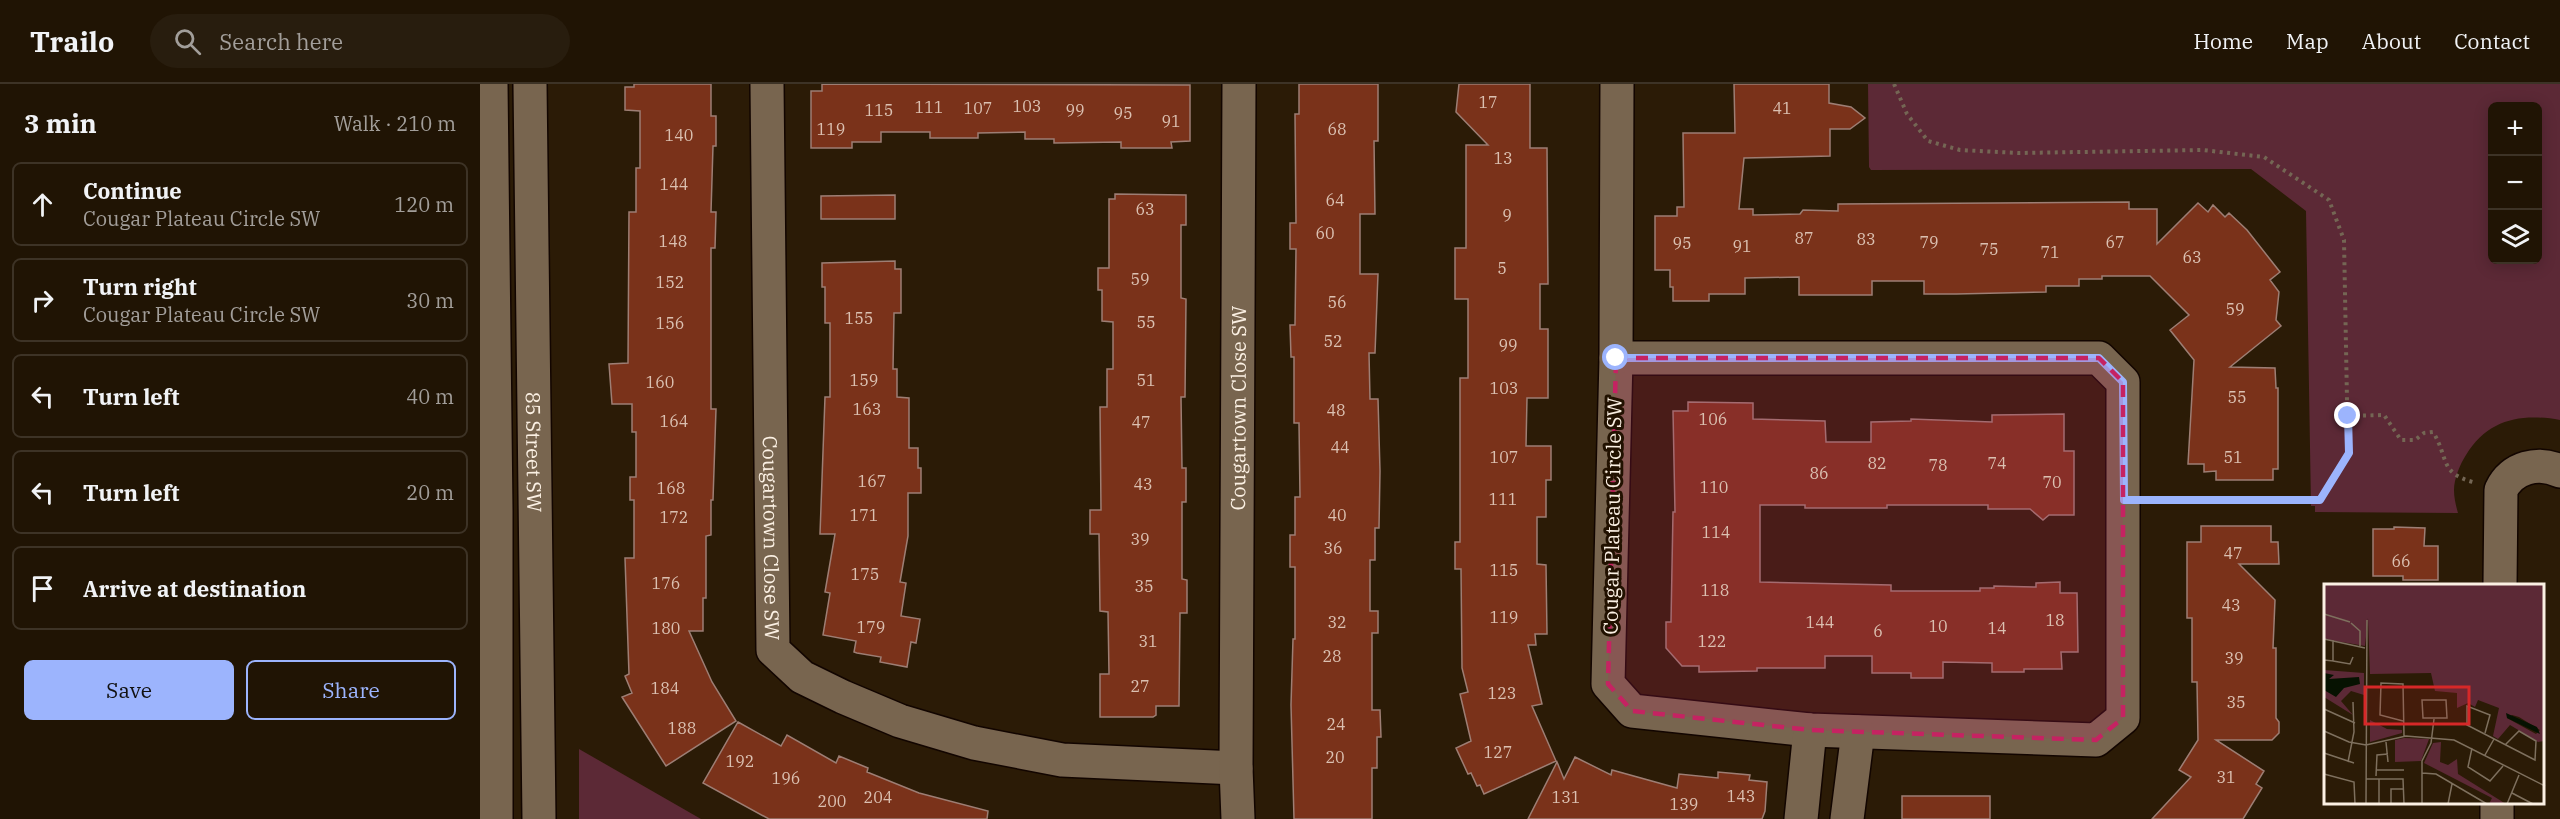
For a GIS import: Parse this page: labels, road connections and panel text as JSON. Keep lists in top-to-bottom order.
{
  "streets": {
    "street": ["Cougartown Close SW", "85 Street SW", "Cougar Plateau Circle SW"]
  },
  "house_numbers": [
    "17",
    "103",
    "111",
    "107",
    "41",
    "115",
    "99",
    "95",
    "91",
    "119",
    "68",
    "140",
    "13",
    "144",
    "64",
    "63",
    "9",
    "60",
    "87",
    "83",
    "148",
    "79",
    "67",
    "95",
    "91",
    "75",
    "71",
    "63",
    "5",
    "59",
    "152",
    "56",
    "59",
    "155",
    "55",
    "156",
    "52",
    "99",
    "159",
    "51",
    "160",
    "103",
    "55",
    "163",
    "48",
    "106",
    "164",
    "47",
    "44",
    "107",
    "51",
    "82",
    "74",
    "78",
    "86",
    "167",
    "70",
    "43",
    "110",
    "168",
    "111",
    "171",
    "40",
    "172",
    "114",
    "39",
    "36",
    "47",
    "66",
    "115",
    "175",
    "176",
    "35",
    "118",
    "43",
    "119",
    "18",
    "32",
    "144",
    "10",
    "179",
    "180",
    "14",
    "6",
    "31",
    "122",
    "28",
    "39",
    "27",
    "184",
    "123",
    "35",
    "24",
    "188",
    "127",
    "20",
    "192",
    "31",
    "196",
    "143",
    "204",
    "131",
    "200",
    "139"
  ],
  "page": {
    "header": "Trailo",
    "search": "Search here",
    "nav": [
      "Home",
      "Map",
      "About",
      "Contact"
    ],
    "heading": ["3 min", "Walk · 210 m"],
    "map_buttons": ["+", "−"],
    "list": [
      ["Continue", "Cougar Plateau Circle SW", "120 m"],
      ["Turn right", "Cougar Plateau Circle SW", "30 m"],
      ["Turn left", "40 m"],
      ["Turn left", "20 m"],
      "Arrive at destination"
    ],
    "buttons": ["Save", "Share"]
  }
}
